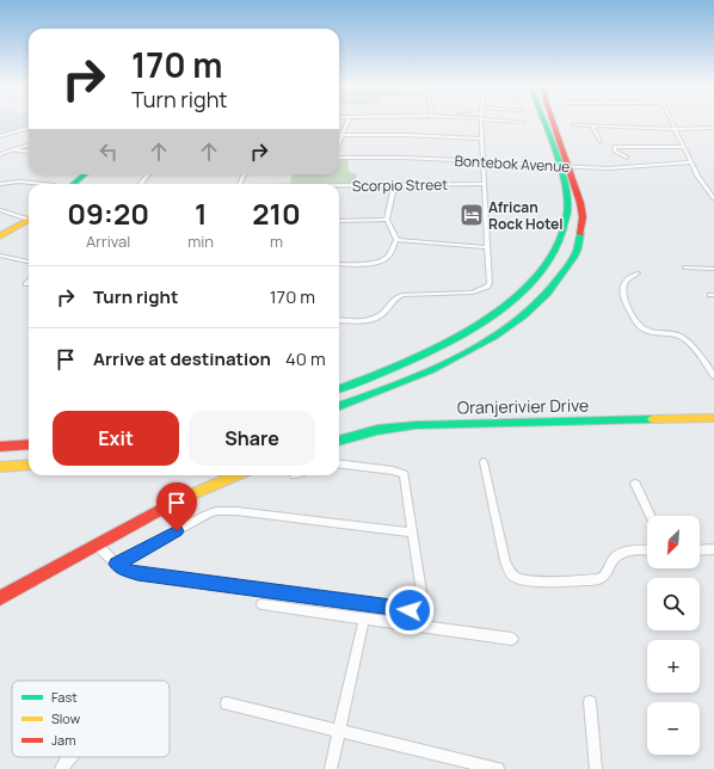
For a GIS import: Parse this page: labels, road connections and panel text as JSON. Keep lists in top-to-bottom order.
{
  "streets": {
    "main road": ["Oranjerivier Drive"],
    "street": ["Bontebok Avenue", "Scorpio Street"]
  },
  "places": {
    "hotel": ["African Rock Hotel"]
  },
  "legend": ["Fast", "Slow", "Jam"],
  "north": "bottom left",
  "page": {
    "turn": ["170 m", "Turn right"],
    "eta": [
      "09:20",
      "Arrival",
      "1",
      "min",
      "210",
      "m"
    ],
    "list": [
      {
        "name": "Turn right",
        "value": "170 m"
      },
      {
        "name": "Arrive at destination",
        "value": "40 m"
      }
    ],
    "buttons": ["Exit", "Share"],
    "map_buttons": ["+", "−"]
  }
}
